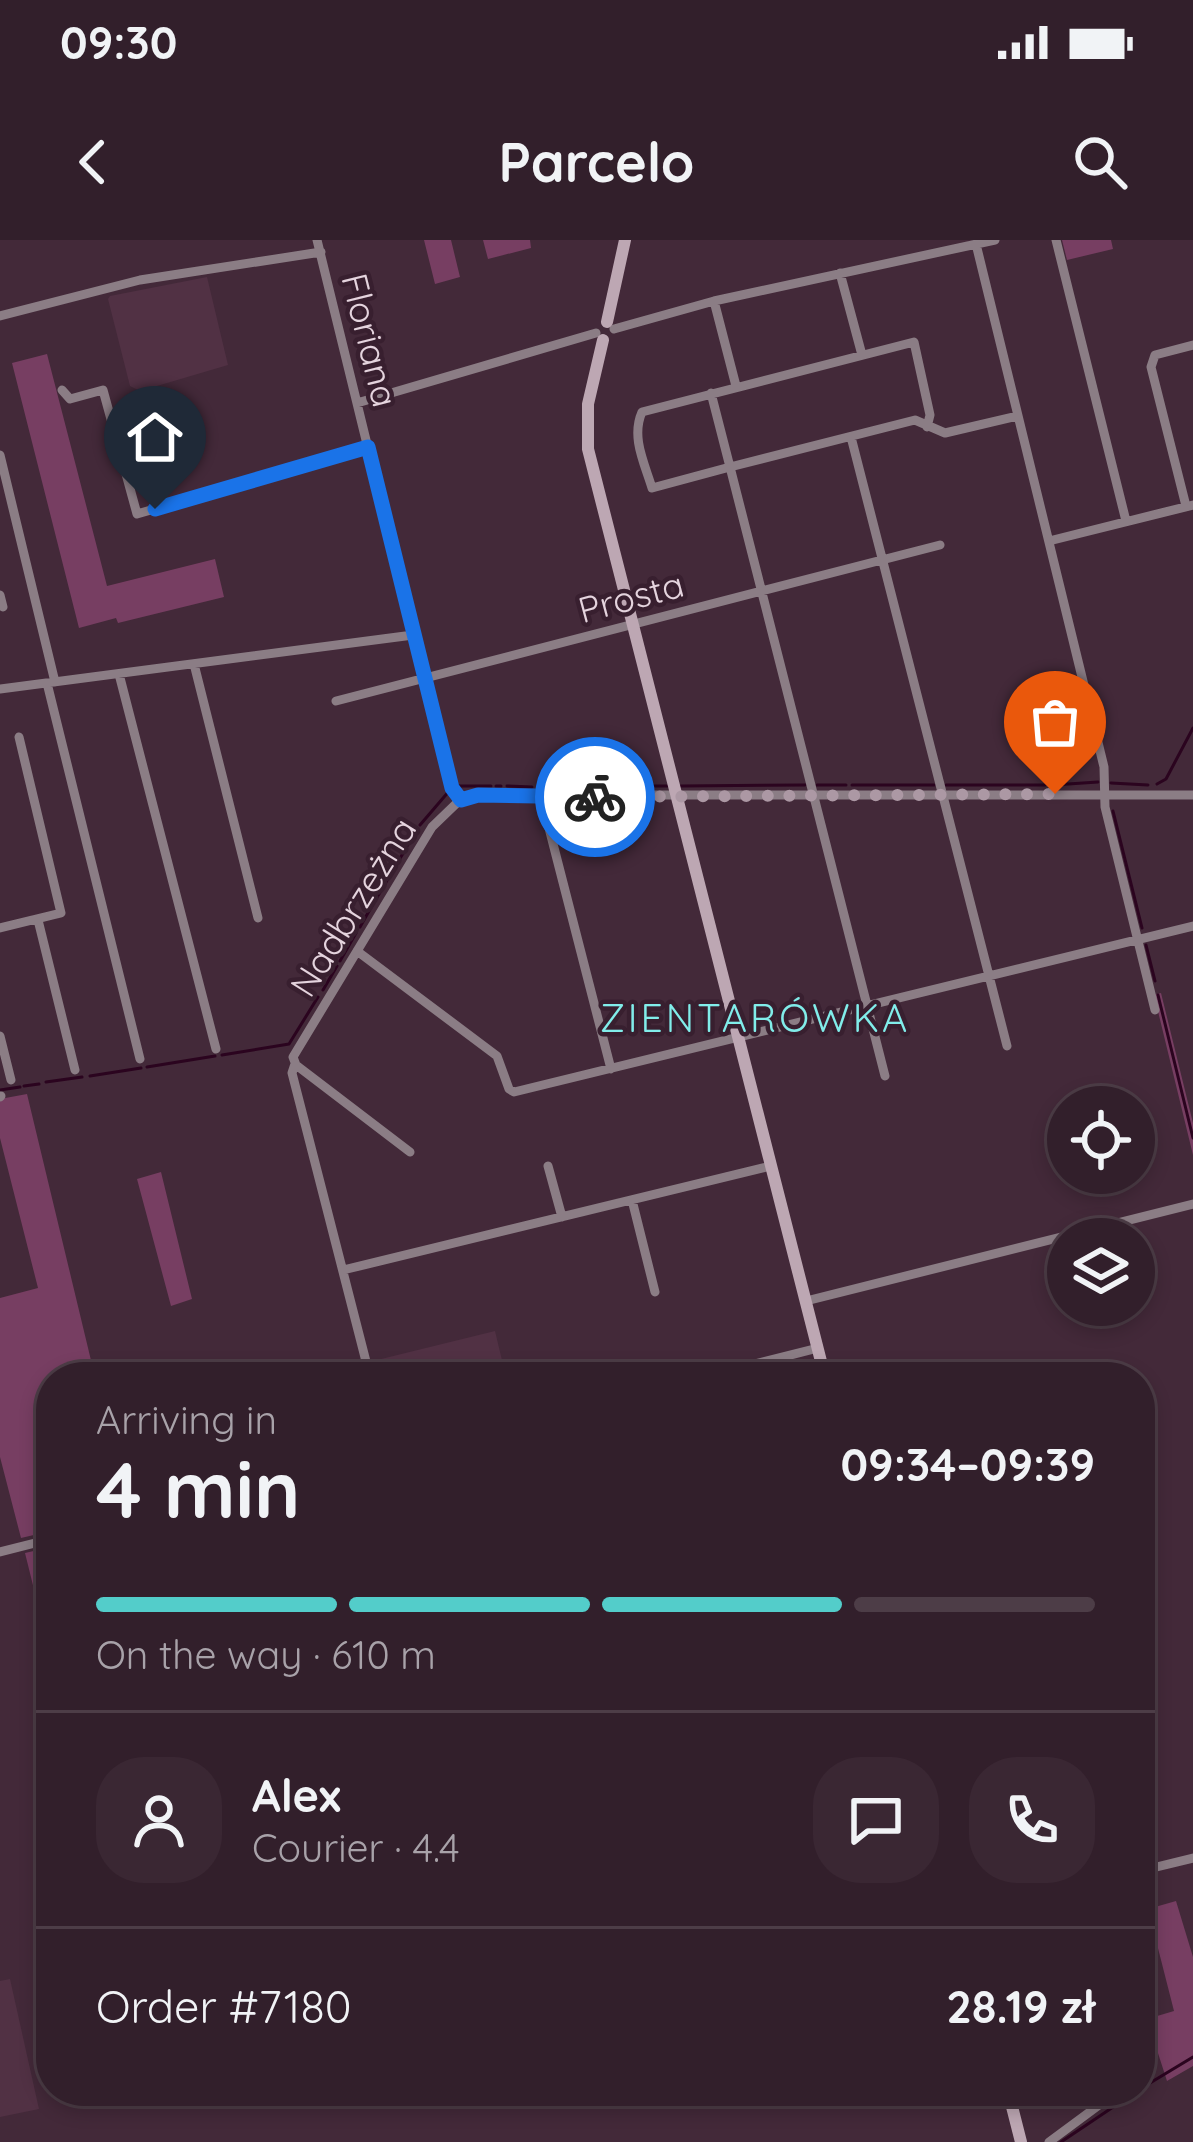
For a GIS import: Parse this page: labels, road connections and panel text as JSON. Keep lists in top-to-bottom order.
{
  "streets": {
    "street": ["Floriana", "Prosta", "Nadbrzeżna"]
  },
  "crossings": [
    ["Floriana", "Prosta"],
    ["Floriana", "Nadbrzeżna"]
  ],
  "districts": ["ZIENTARÓWKA"],
  "page": {
    "status": "09:30",
    "header": "Parcelo",
    "heading": ["4 min", "Arriving in", "09:34–09:39"],
    "panel": [
      "Alex",
      "Courier · 4.4",
      "Order #7180",
      "28.19 zł"
    ],
    "bar": "On the way · 610 m"
  }
}
